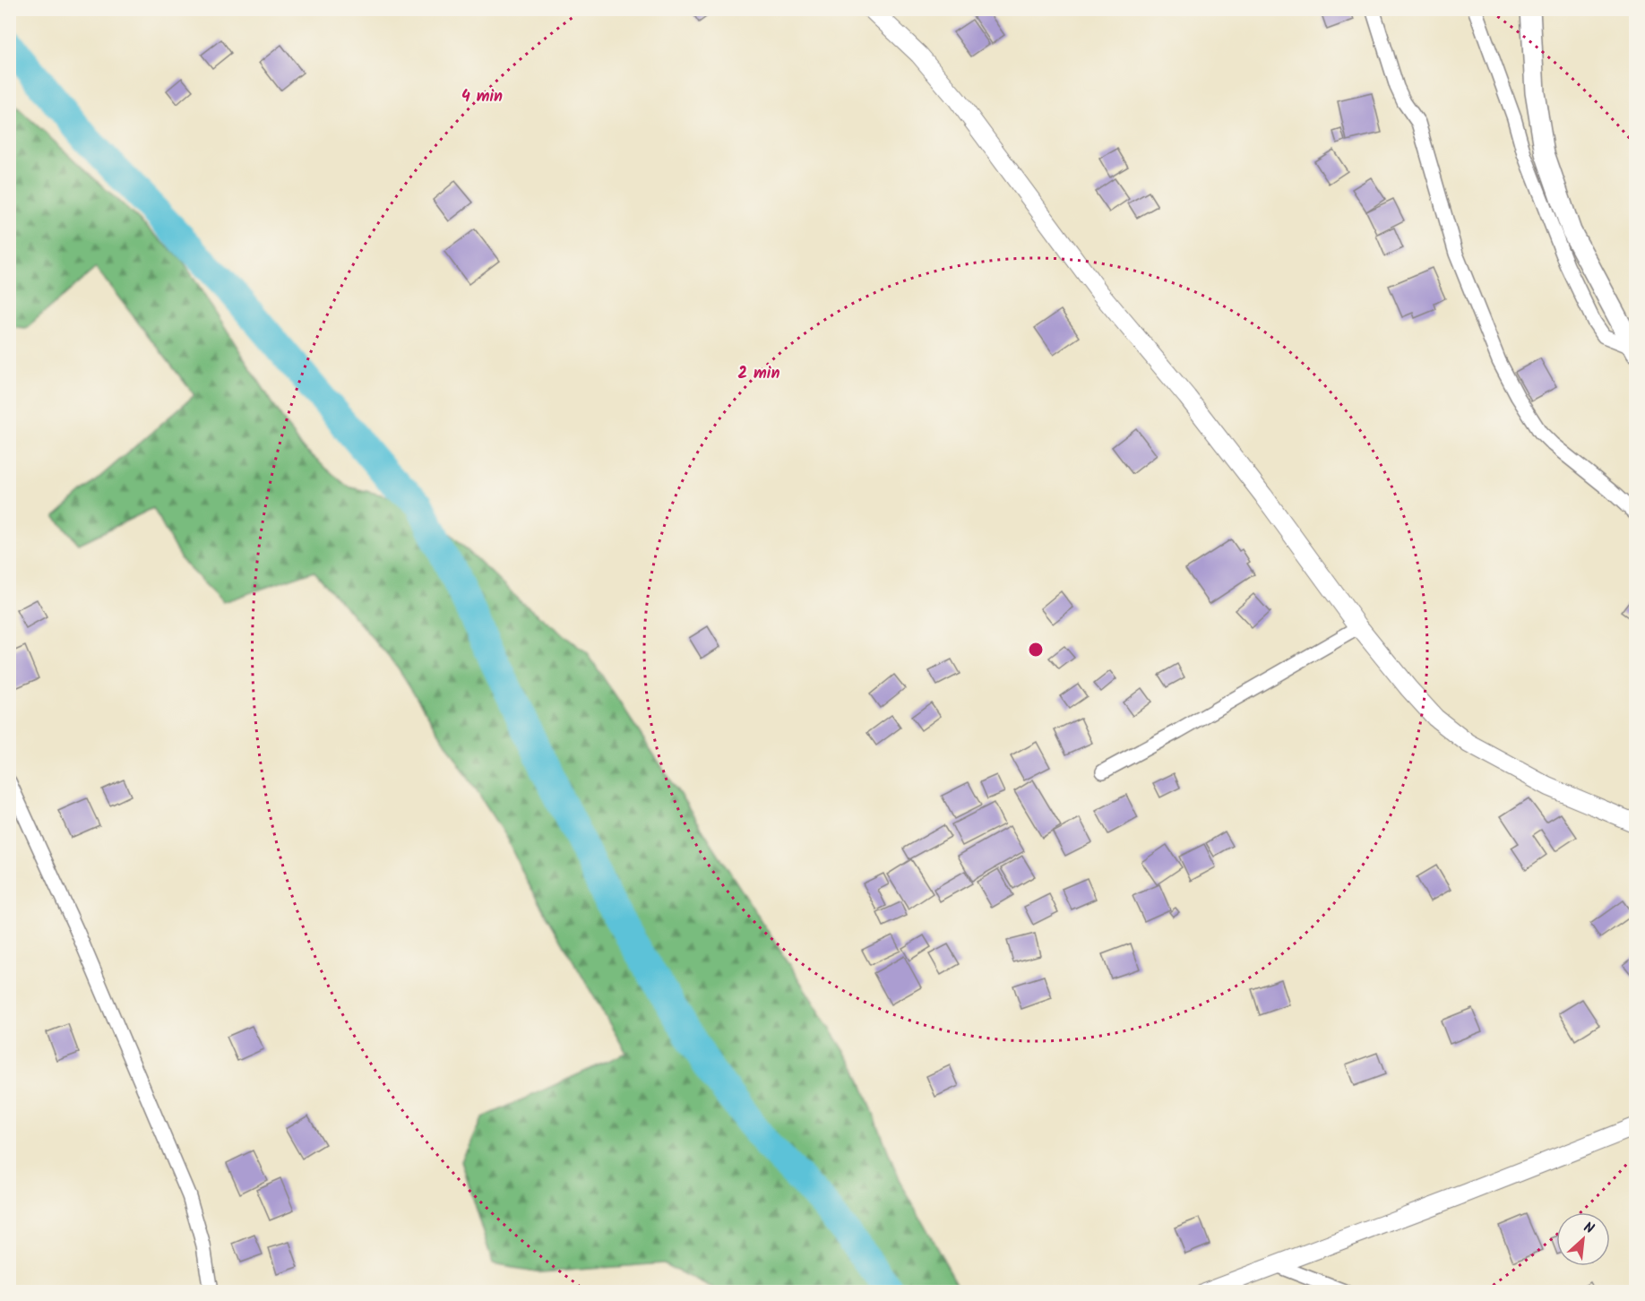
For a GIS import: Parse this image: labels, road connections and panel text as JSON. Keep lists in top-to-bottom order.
{
  "north": "top right",
  "rings": ["4 min", "2 min"]
}
